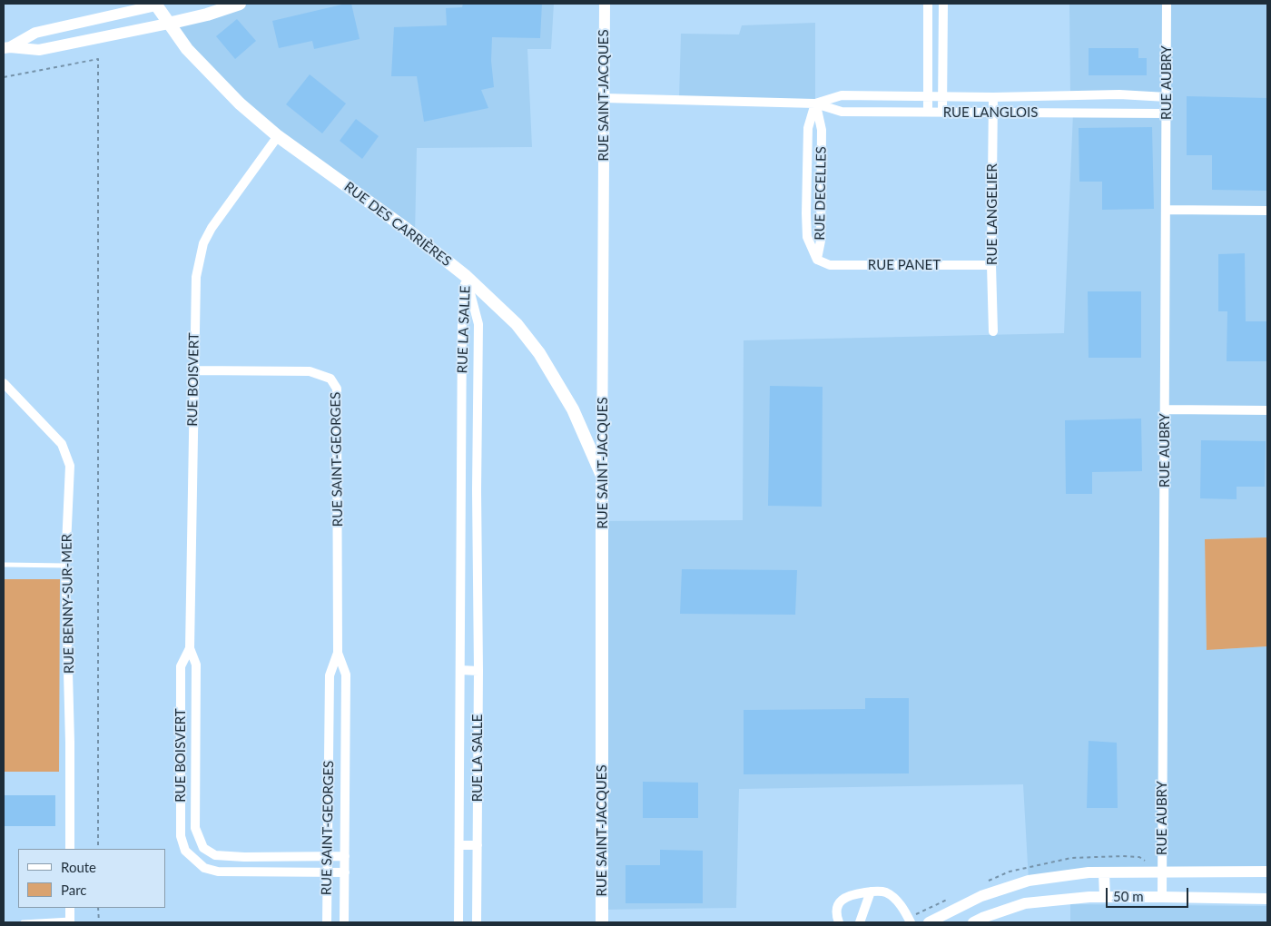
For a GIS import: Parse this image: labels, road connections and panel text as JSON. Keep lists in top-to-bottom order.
{
  "streets": {
    "main road": ["RUE SAINT-JACQUES", "RUE DES CARRIÈRES"],
    "street": [
      "RUE AUBRY",
      "RUE LANGLOIS",
      "RUE DECELLES",
      "RUE LANGELIER",
      "RUE PANET",
      "RUE LA SALLE",
      "RUE BOISVERT",
      "RUE SAINT-GEORGES",
      "RUE BENNY-SUR-MER"
    ]
  },
  "crossings": [
    ["RUE AUBRY", "RUE LANGLOIS"],
    ["RUE SAINT-JACQUES", "RUE LANGLOIS"],
    ["RUE SAINT-JACQUES", "RUE DES CARRIÈRES"],
    ["RUE LANGLOIS", "RUE DECELLES"],
    ["RUE LANGLOIS", "RUE LANGELIER"],
    ["RUE DECELLES", "RUE PANET"],
    ["RUE LANGELIER", "RUE PANET"],
    ["RUE DES CARRIÈRES", "RUE LA SALLE"],
    ["RUE DES CARRIÈRES", "RUE BOISVERT"],
    ["RUE BOISVERT", "RUE SAINT-GEORGES"]
  ],
  "legend": ["Route", "Parc"],
  "scale_bar": "50 m"
}
